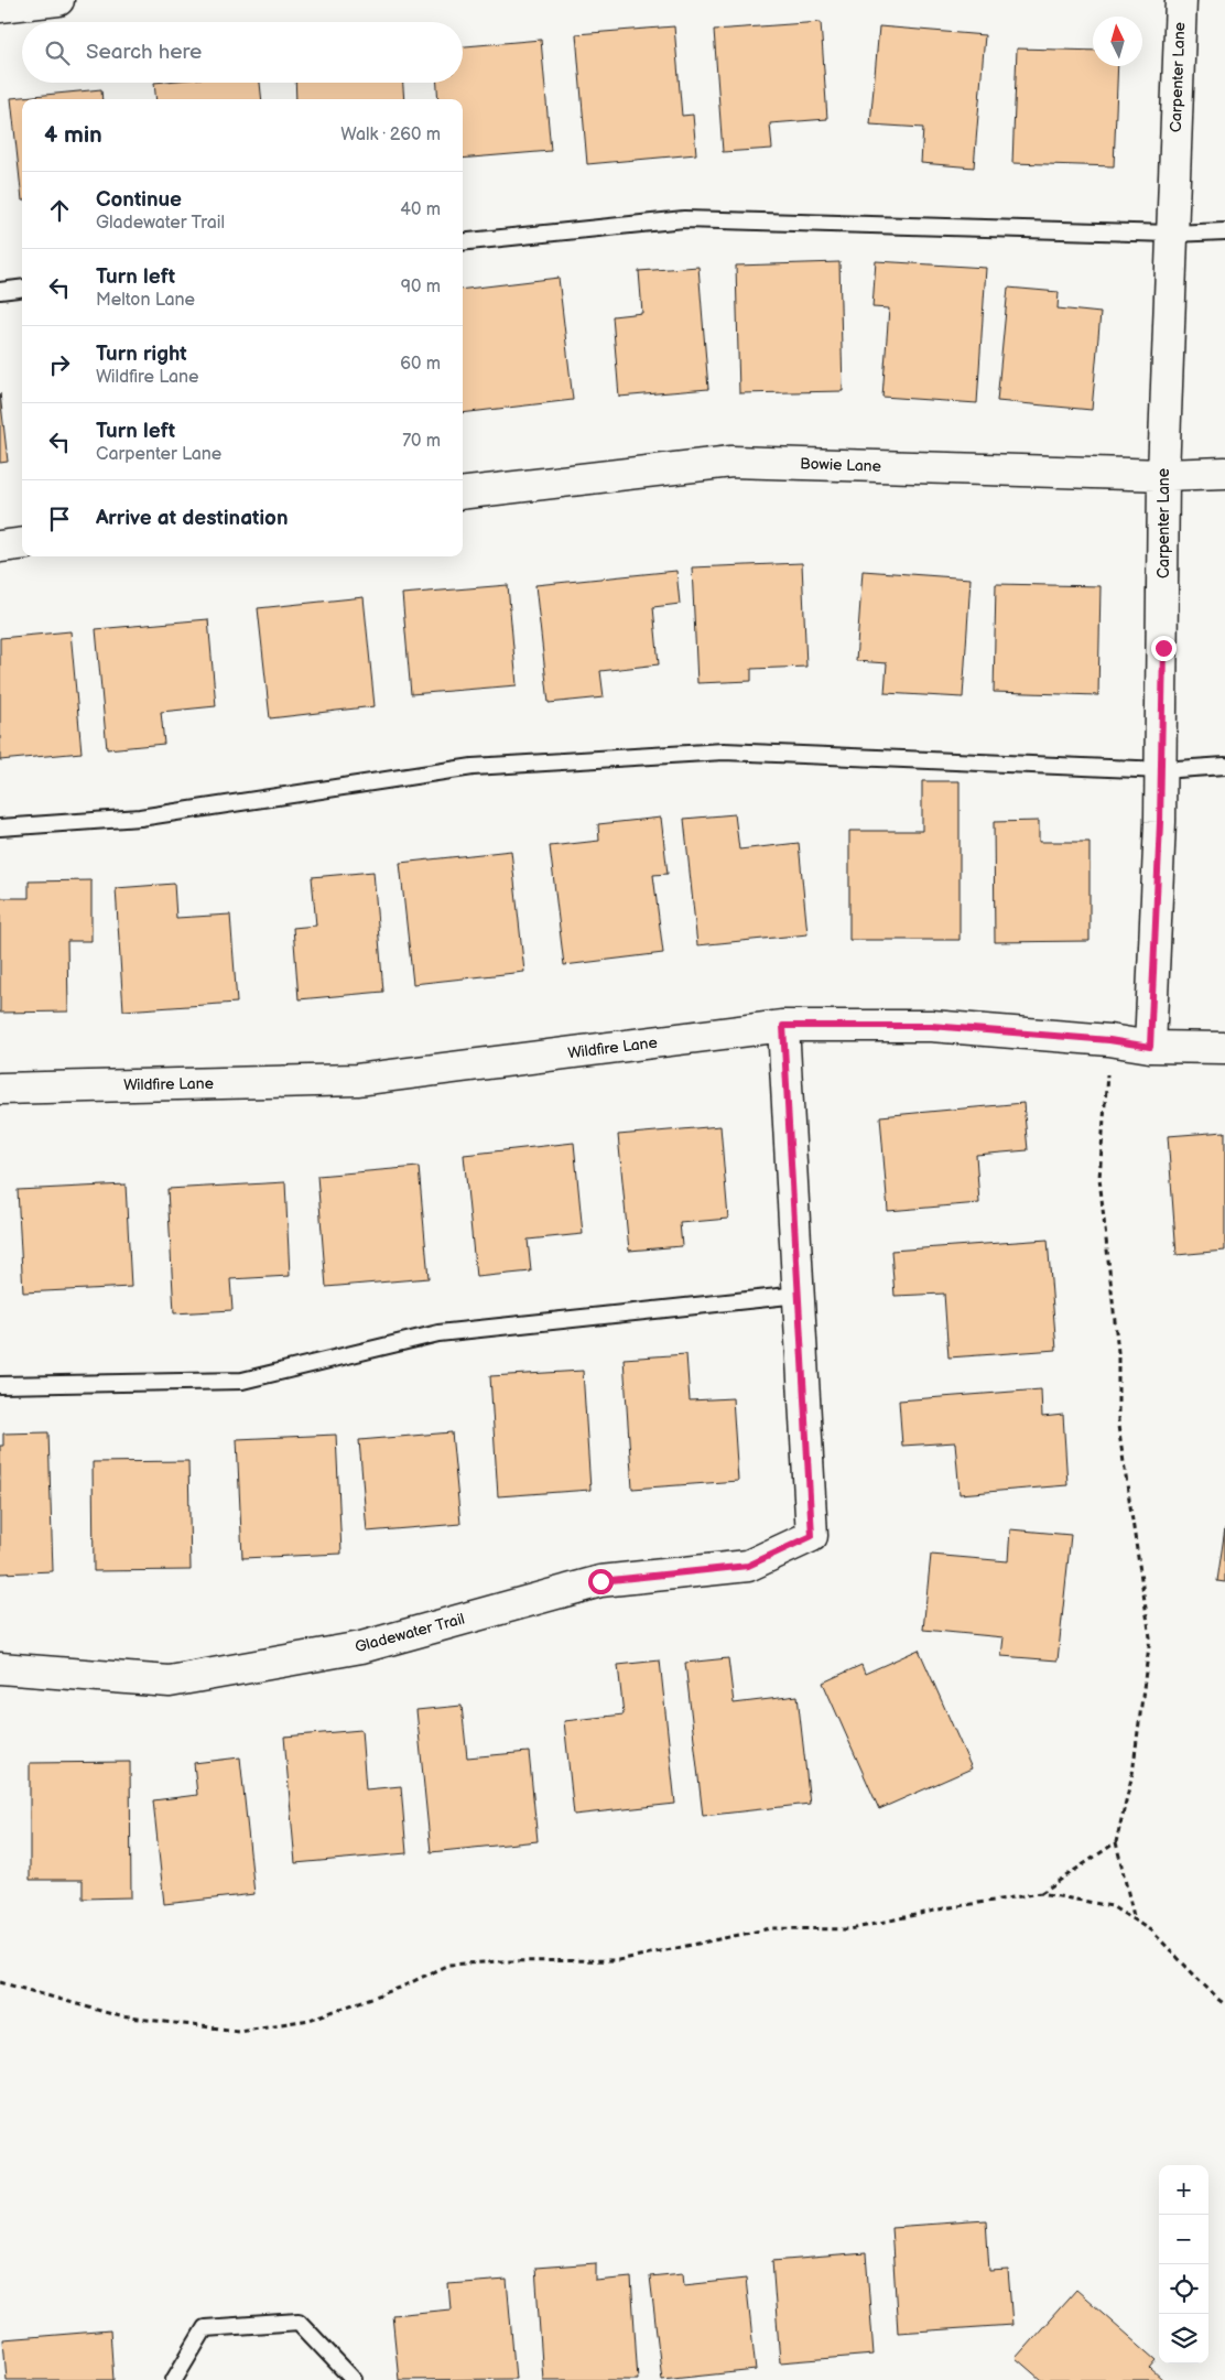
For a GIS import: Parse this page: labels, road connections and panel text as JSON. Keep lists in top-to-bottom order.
{
  "streets": {
    "street": [
      "Carpenter Lane",
      "Bowie Lane",
      "Wildfire Lane",
      "Gladewater Trail"
    ]
  },
  "crossings": [
    ["Carpenter Lane", "Bowie Lane"],
    ["Carpenter Lane", "Wildfire Lane"]
  ],
  "north": "top",
  "page": {
    "search": "Search here",
    "heading": ["4 min", "Walk · 260 m"],
    "list": [
      ["Continue", "Gladewater Trail", "40 m"],
      ["Turn left", "Melton Lane", "90 m"],
      ["Turn right", "Wildfire Lane", "60 m"],
      ["Turn left", "Carpenter Lane", "70 m"],
      "Arrive at destination"
    ],
    "map_buttons": ["+", "−"]
  }
}
